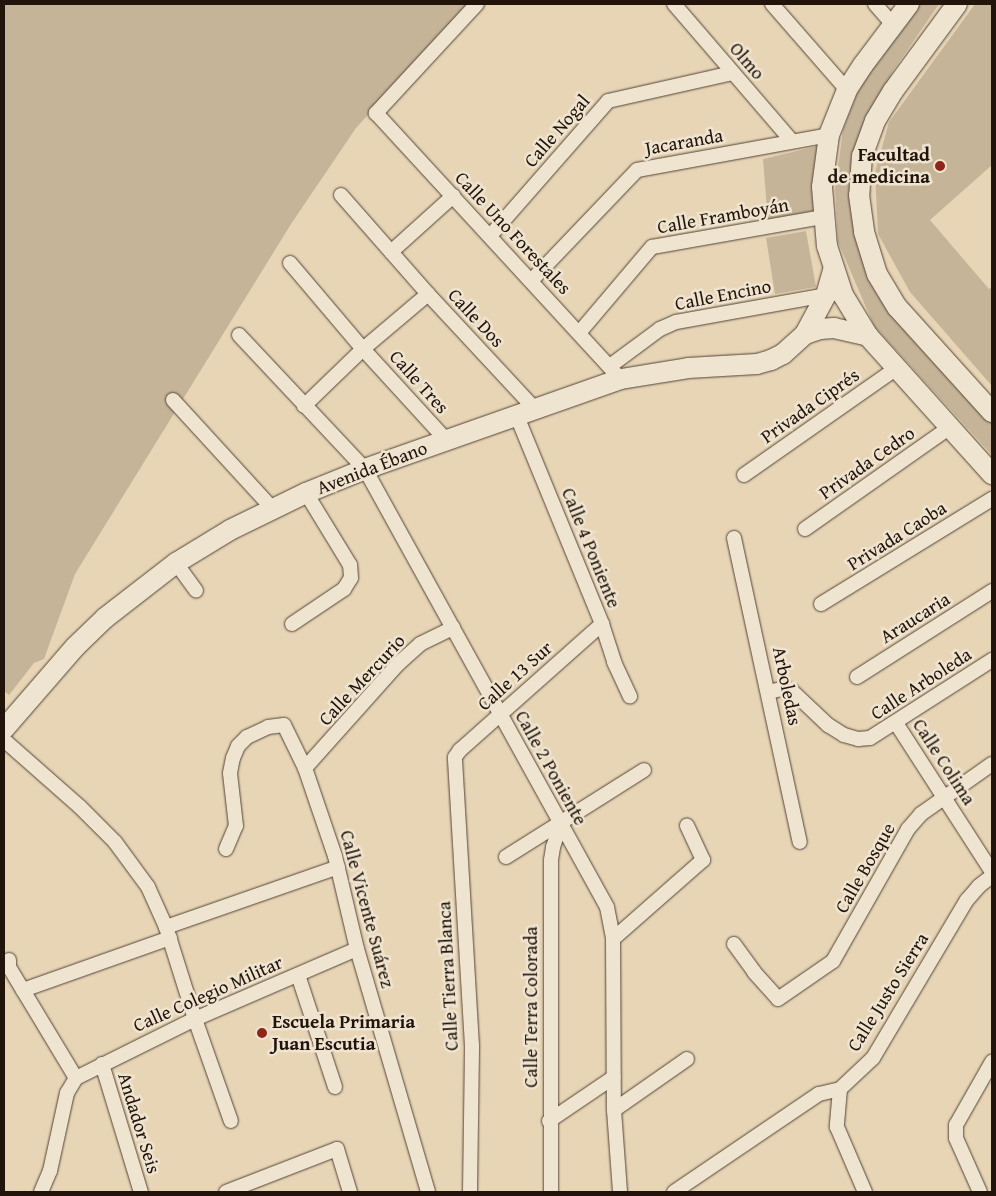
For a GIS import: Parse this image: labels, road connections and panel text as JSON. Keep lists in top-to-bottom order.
{
  "streets": {
    "main road": ["Avenida Ébano"],
    "street": [
      "Olmo",
      "Calle Nogal",
      "Jacaranda",
      "Calle Framboyán",
      "Calle Uno Forestales",
      "Calle Encino",
      "Calle Dos",
      "Calle Tres",
      "Privada Ciprés",
      "Privada Cedro",
      "Privada Caoba",
      "Calle 4 Poniente",
      "Araucaria",
      "Calle 13 Sur",
      "Calle Mercurio",
      "Calle Arboleda",
      "Arboledas",
      "Calle Colima",
      "Calle 2 Poniente",
      "Calle Bosque",
      "Calle Vicente Suárez",
      "Calle Tierra Blanca",
      "Calle Justo Sierra",
      "Calle Colegio Militar",
      "Calle Terra Colorada",
      "Andador Seis"
    ]
  },
  "crossings": [
    ["Olmo", "Calle Nogal"],
    ["Olmo", "Jacaranda"],
    ["Calle Nogal", "Calle Uno Forestales"],
    ["Jacaranda", "Calle Uno Forestales"],
    ["Calle Framboyán", "Calle Uno Forestales"],
    ["Calle Uno Forestales", "Calle Encino"],
    ["Calle Uno Forestales", "Avenida Ébano"],
    ["Calle Encino", "Avenida Ébano"],
    ["Calle Dos", "Avenida Ébano"],
    ["Calle Dos", "Calle 4 Poniente"],
    ["Calle Tres", "Avenida Ébano"],
    ["Avenida Ébano", "Calle 4 Poniente"],
    ["Avenida Ébano", "Calle 2 Poniente"],
    ["Calle 4 Poniente", "Calle 13 Sur"],
    ["Calle 13 Sur", "Calle 2 Poniente"],
    ["Calle 13 Sur", "Calle Tierra Blanca"],
    ["Calle Mercurio", "Calle 2 Poniente"],
    ["Calle Mercurio", "Calle Vicente Suárez"],
    ["Calle Arboleda", "Arboledas"],
    ["Calle Arboleda", "Calle Colima"],
    ["Calle Colima", "Calle Bosque"],
    ["Calle Colima", "Calle Justo Sierra"],
    ["Calle 2 Poniente", "Calle Terra Colorada"],
    ["Calle Vicente Suárez", "Calle Colegio Militar"],
    ["Calle Colegio Militar", "Andador Seis"]
  ],
  "places": ["Facultad de medicina", "Escuela Primaria Juan Escutia"]
}
